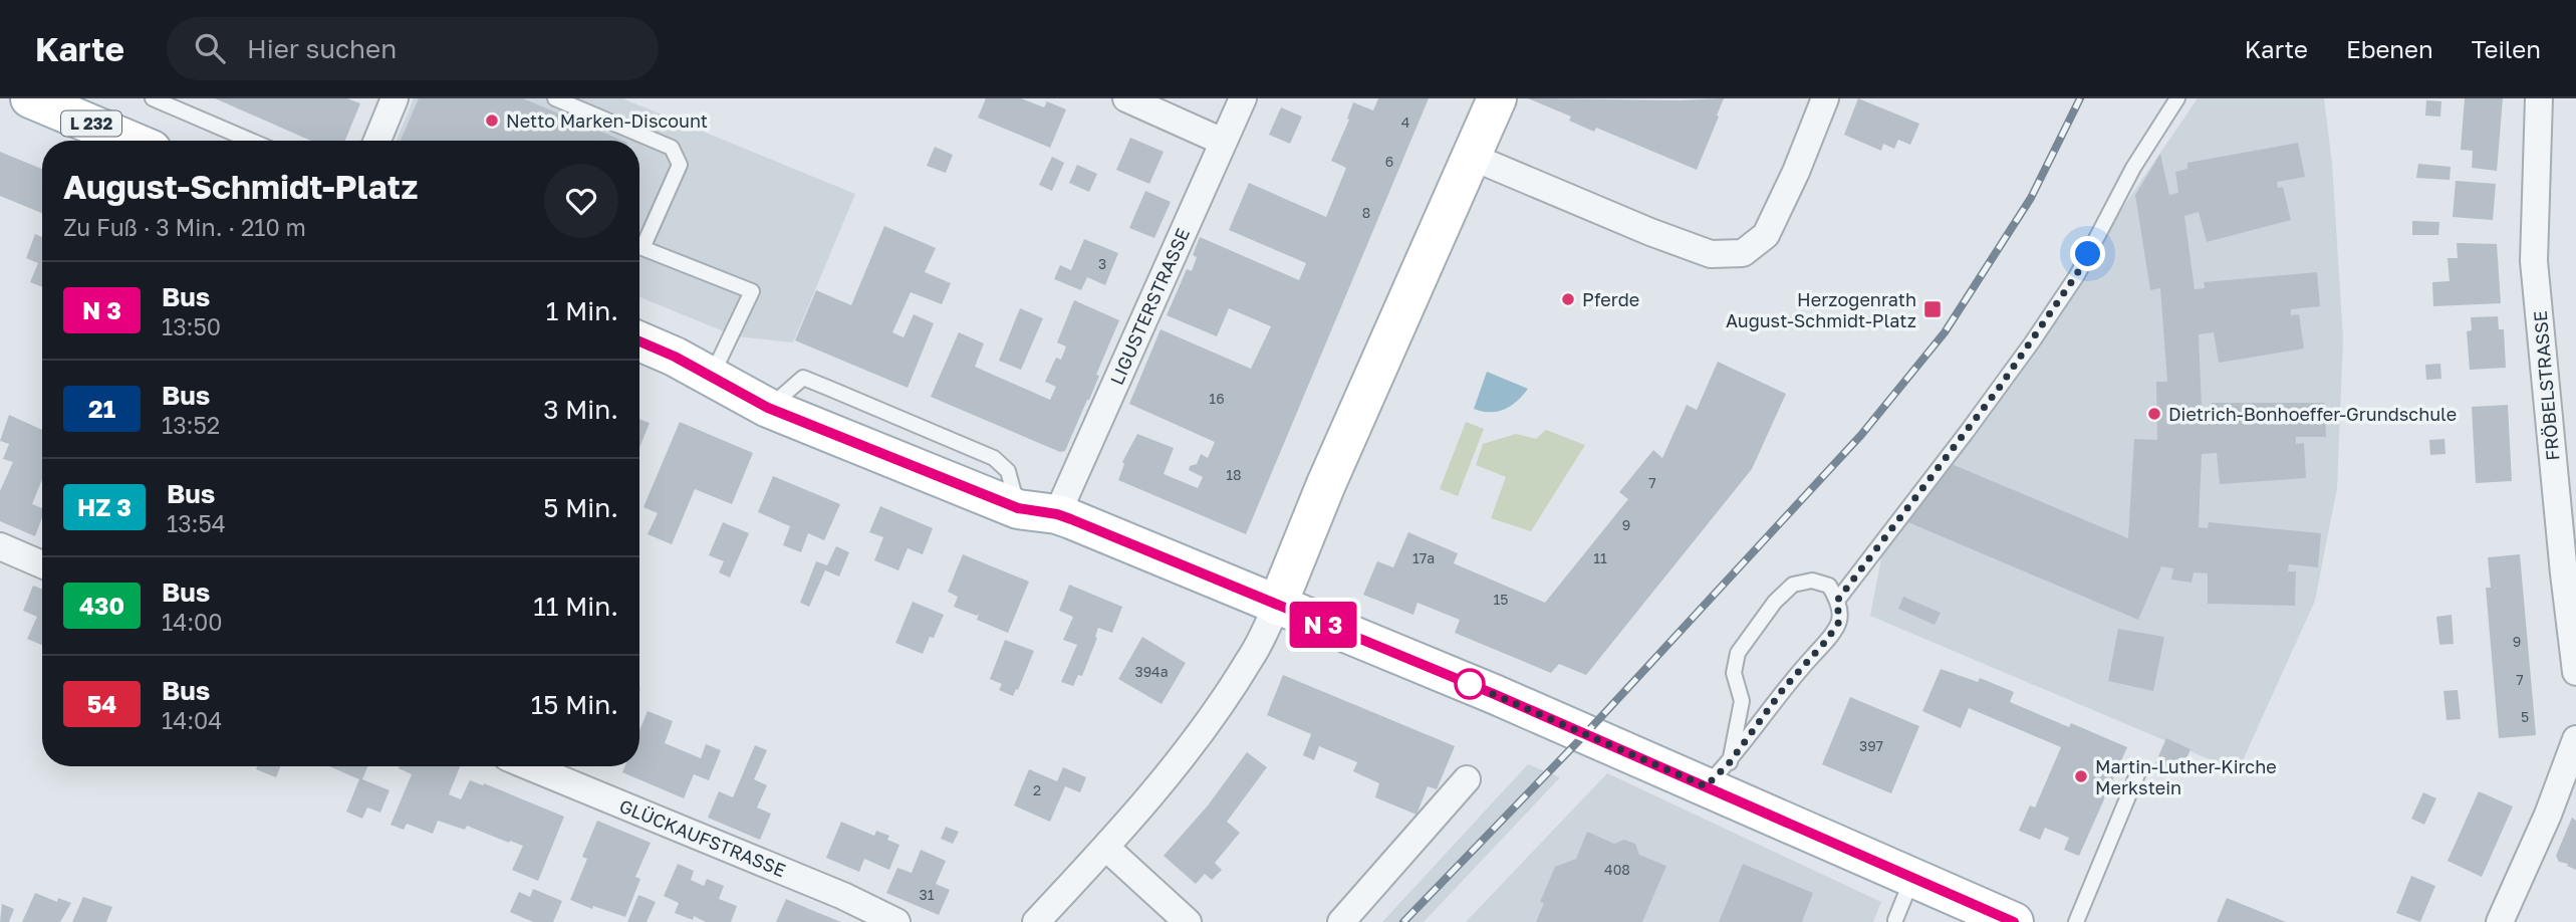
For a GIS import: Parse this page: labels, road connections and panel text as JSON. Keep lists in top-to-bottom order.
{
  "streets": {
    "main road": ["L 232"],
    "street": ["LIGUSTERSTRASSE", "FRÖBELSTRASSE", "GLÜCKAUFSTRASSE"]
  },
  "places": {
    "other": [
      "Netto Marken-Discount",
      "Pferde",
      "Dietrich-Bonhoeffer-Grundschule",
      "Martin-Luther-Kirche Merkstein"
    ],
    "transit": ["Herzogenrath August-Schmidt-Platz"]
  },
  "house_numbers": [
    "4",
    "6",
    "8",
    "3",
    "16",
    "18",
    "7",
    "9",
    "17a",
    "11",
    "15",
    "9",
    "394a",
    "7",
    "5",
    "397",
    "2",
    "408",
    "31"
  ],
  "page": {
    "header": "Karte",
    "search": "Hier suchen",
    "nav": ["Karte", "Ebenen", "Teilen"],
    "on_map": "N 3",
    "heading": ["August-Schmidt-Platz", "Zu Fuß · 3 Min. · 210 m"],
    "list": [
      {
        "mark": "N 3",
        "name": "Bus",
        "note": "13:50",
        "value": "1 Min."
      },
      {
        "mark": "21",
        "name": "Bus",
        "note": "13:52",
        "value": "3 Min."
      },
      {
        "mark": "HZ 3",
        "name": "Bus",
        "note": "13:54",
        "value": "5 Min."
      },
      {
        "mark": "430",
        "name": "Bus",
        "note": "14:00",
        "value": "11 Min."
      },
      {
        "mark": "54",
        "name": "Bus",
        "note": "14:04",
        "value": "15 Min."
      }
    ]
  }
}
